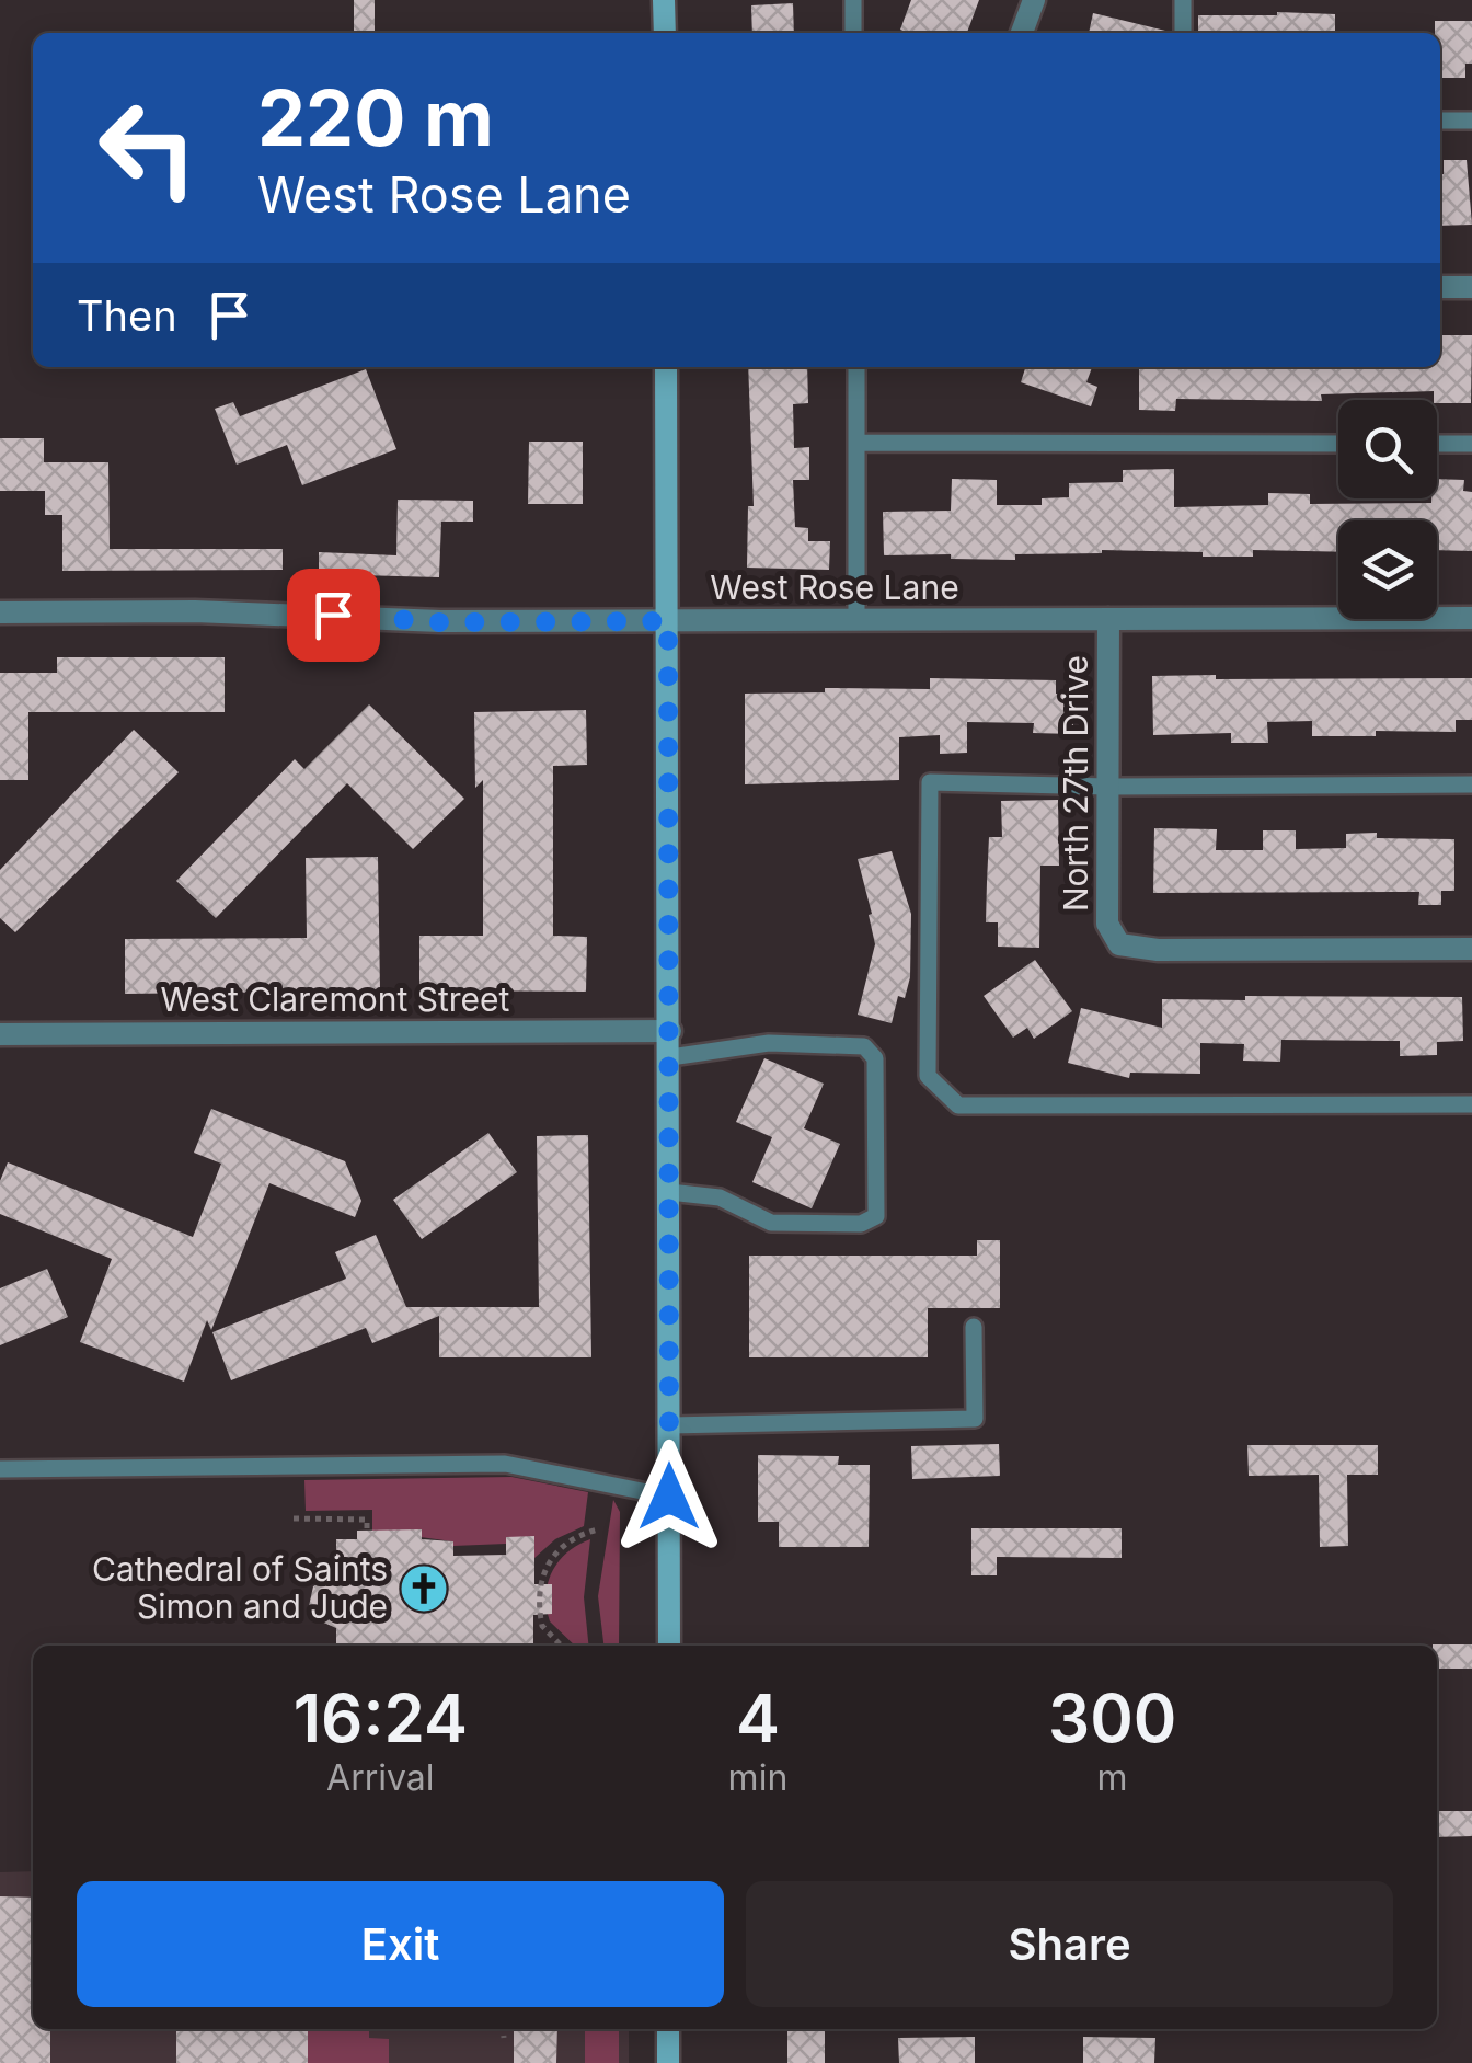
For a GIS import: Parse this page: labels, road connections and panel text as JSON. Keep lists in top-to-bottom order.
{
  "streets": {
    "street": ["West Rose Lane", "North 27th Drive", "West Claremont Street"]
  },
  "crossings": [
    ["West Rose Lane", "North 27th Drive"]
  ],
  "places": {
    "church": ["Cathedral of Saints Simon and Jude"]
  },
  "page": {
    "turn": ["220 m", "West Rose Lane"],
    "then": "Then",
    "eta": [
      "16:24",
      "Arrival",
      "4",
      "min",
      "300",
      "m"
    ],
    "buttons": ["Exit", "Share"]
  }
}
